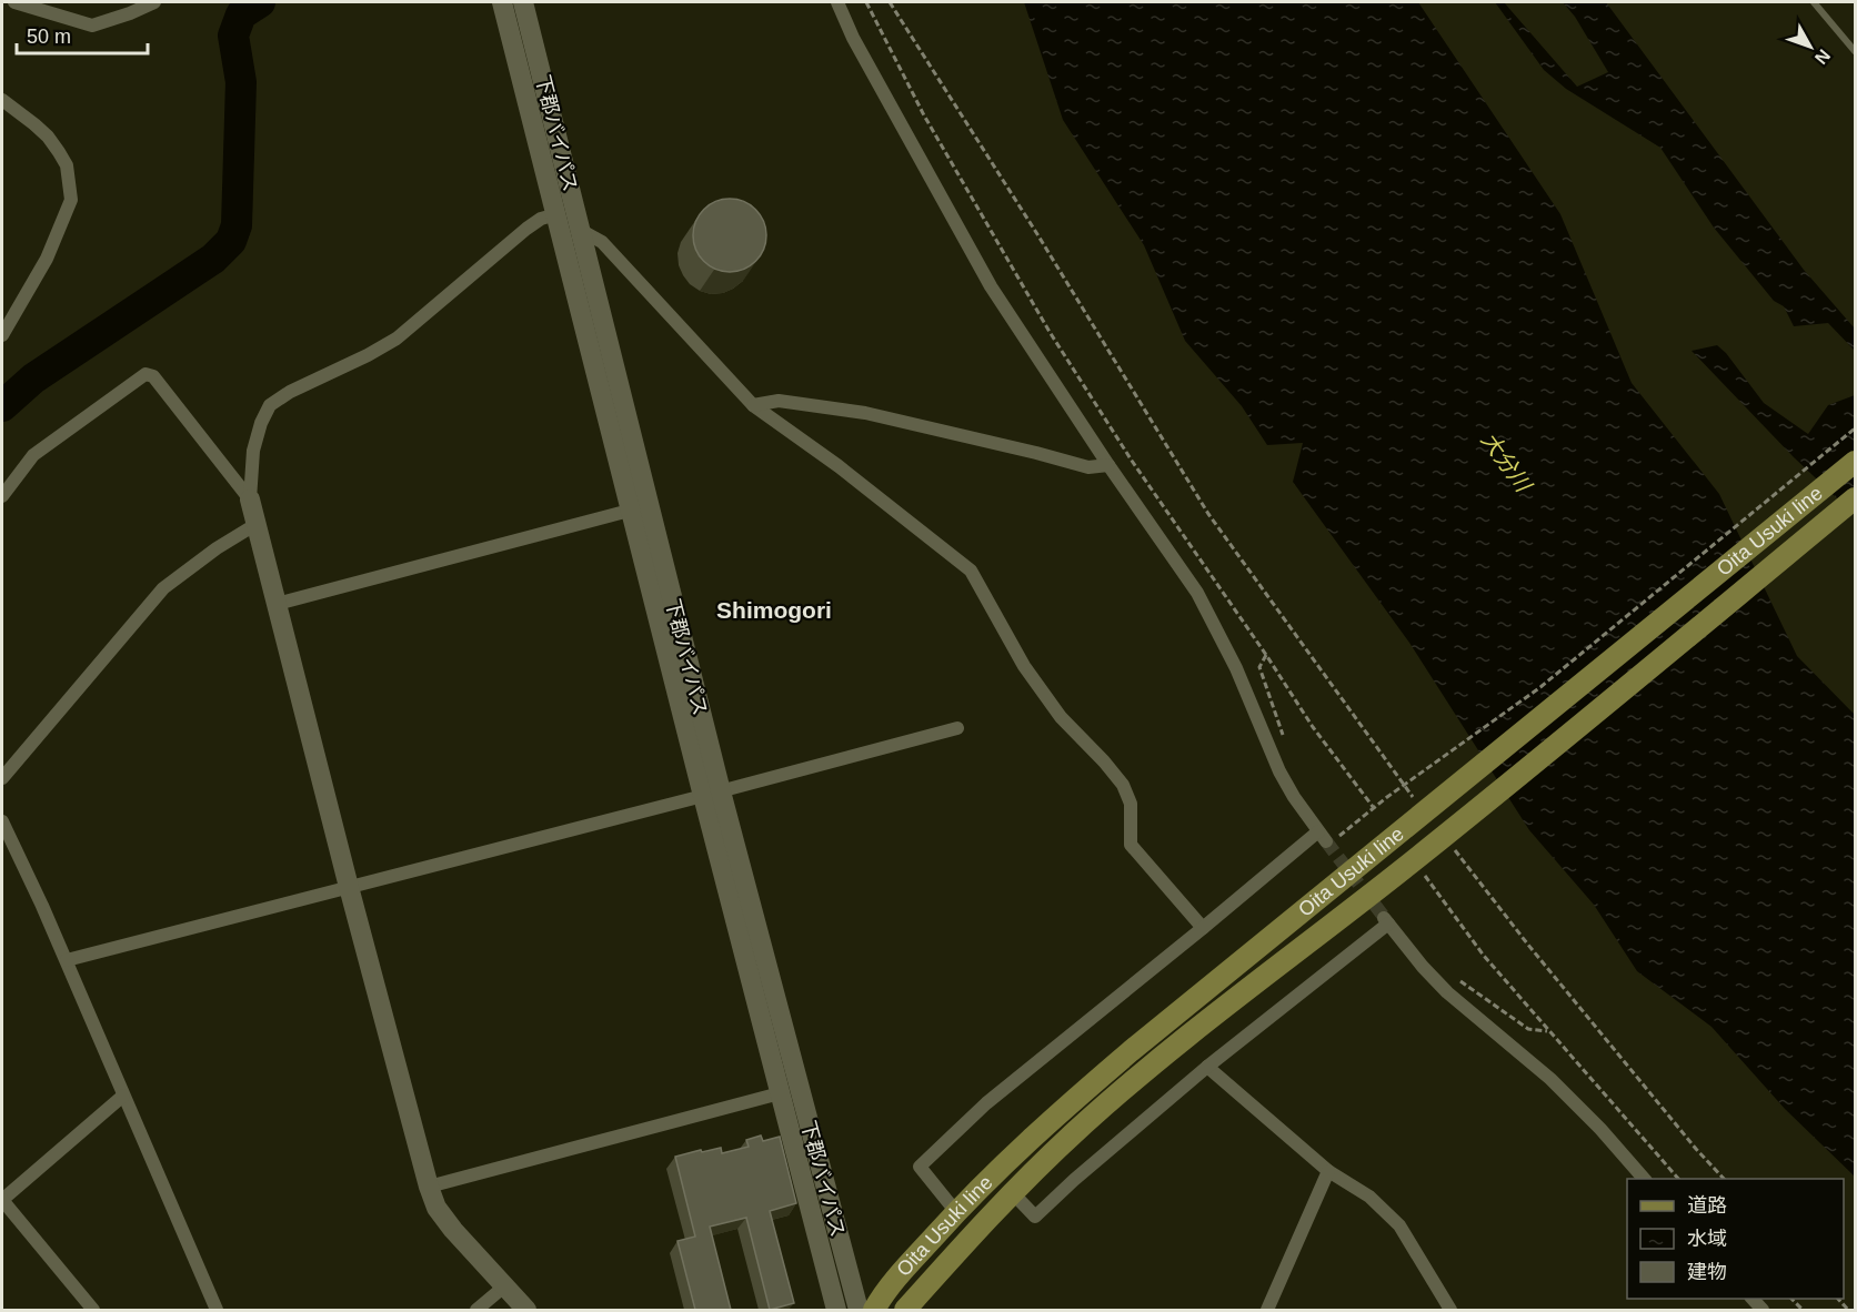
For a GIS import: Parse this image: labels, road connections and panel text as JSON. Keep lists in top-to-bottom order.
{
  "streets": {
    "main road": ["Oita Usuki line"],
    "street": ["下郡バイパス"]
  },
  "districts": ["Shimogori"],
  "water": ["大分川"],
  "legend": ["道路", "水域", "建物"],
  "scale_bar": "50 m",
  "north": "bottom right"
}
